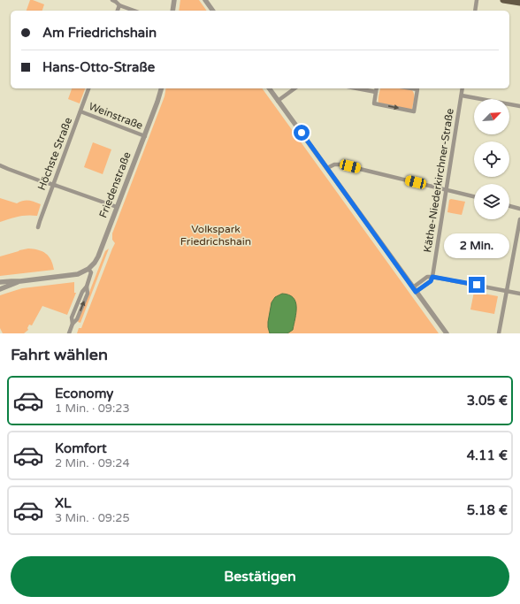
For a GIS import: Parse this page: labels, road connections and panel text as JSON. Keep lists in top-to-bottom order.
{
  "streets": {
    "street": [
      "Weinstraße",
      "Höchste Straße",
      "Käthe-Niederkirchner-Straße",
      "Friedenstraße"
    ]
  },
  "crossings": [
    ["Weinstraße", "Höchste Straße"],
    ["Weinstraße", "Friedenstraße"]
  ],
  "parks": ["Volkspark Friedrichshain"],
  "north": "top right",
  "page": {
    "banner": ["Am Friedrichshain", "Hans-Otto-Straße"],
    "bubble": "2 Min.",
    "heading": "Fahrt wählen",
    "list": [
      {
        "name": "Economy",
        "note": "1 Min. · 09:23",
        "value": "3.05 €"
      },
      {
        "name": "Komfort",
        "note": "2 Min. · 09:24",
        "value": "4.11 €"
      },
      {
        "name": "XL",
        "note": "3 Min. · 09:25",
        "value": "5.18 €"
      }
    ],
    "buttons": "Bestätigen"
  }
}
